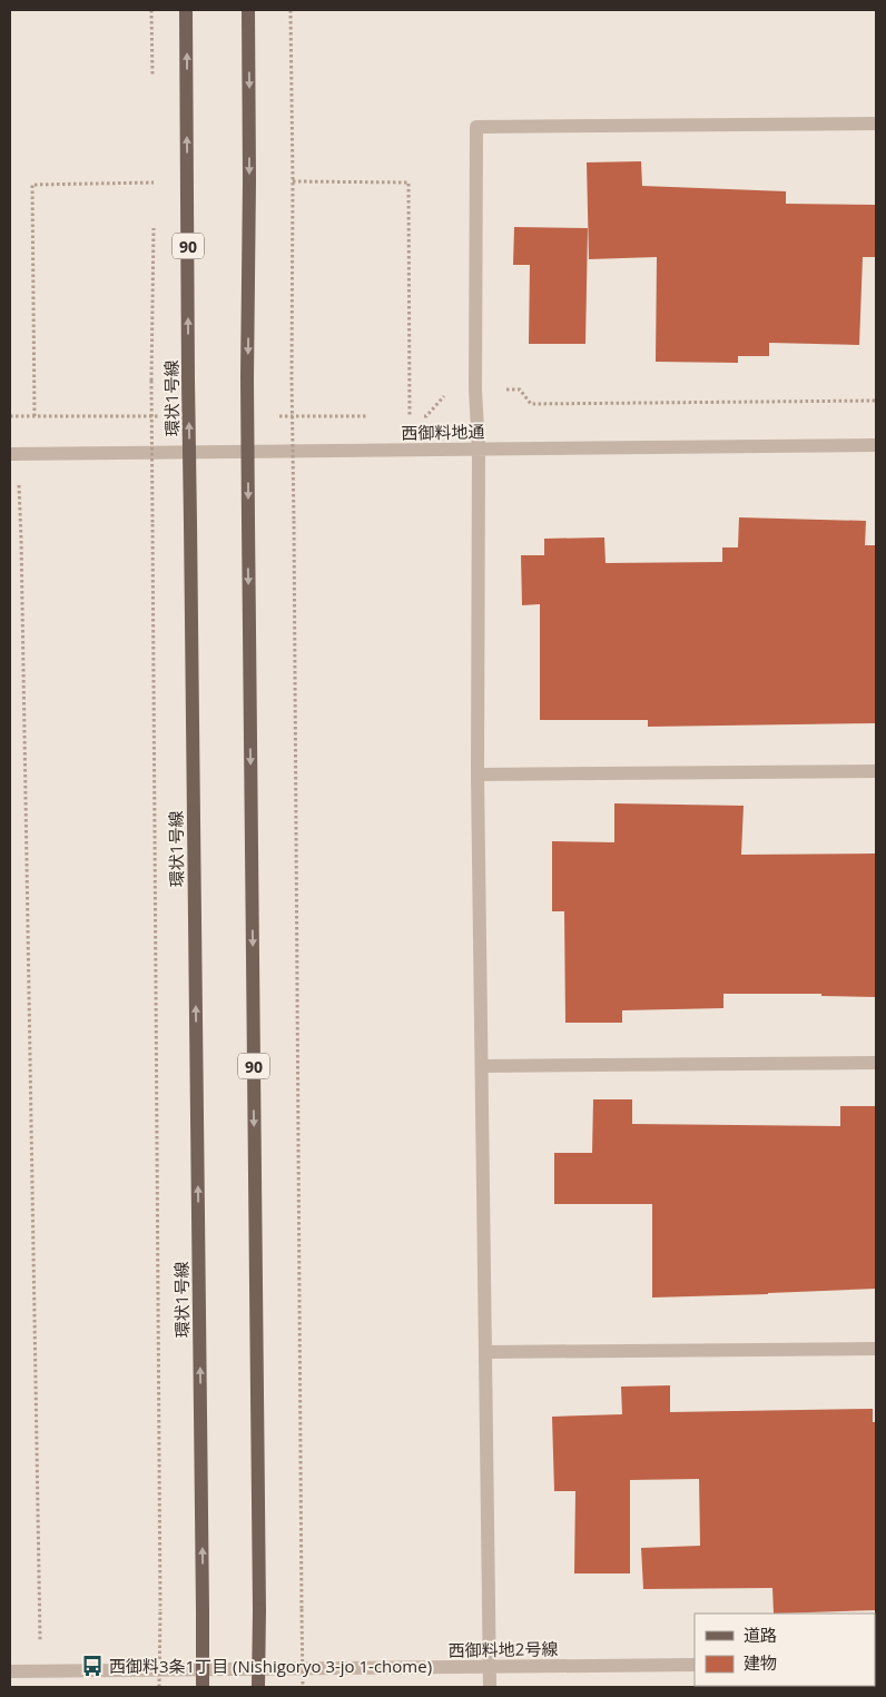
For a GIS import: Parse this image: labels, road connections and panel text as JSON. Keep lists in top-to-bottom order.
{
  "streets": {
    "main road": ["90", "環状1号線"],
    "street": ["西御料地通", "西御料地2号線"]
  },
  "places": {
    "bus stop": ["西御料3条1丁目 (Nishigoryo 3-jo 1-chome)"]
  },
  "legend": ["道路", "建物"]
}
